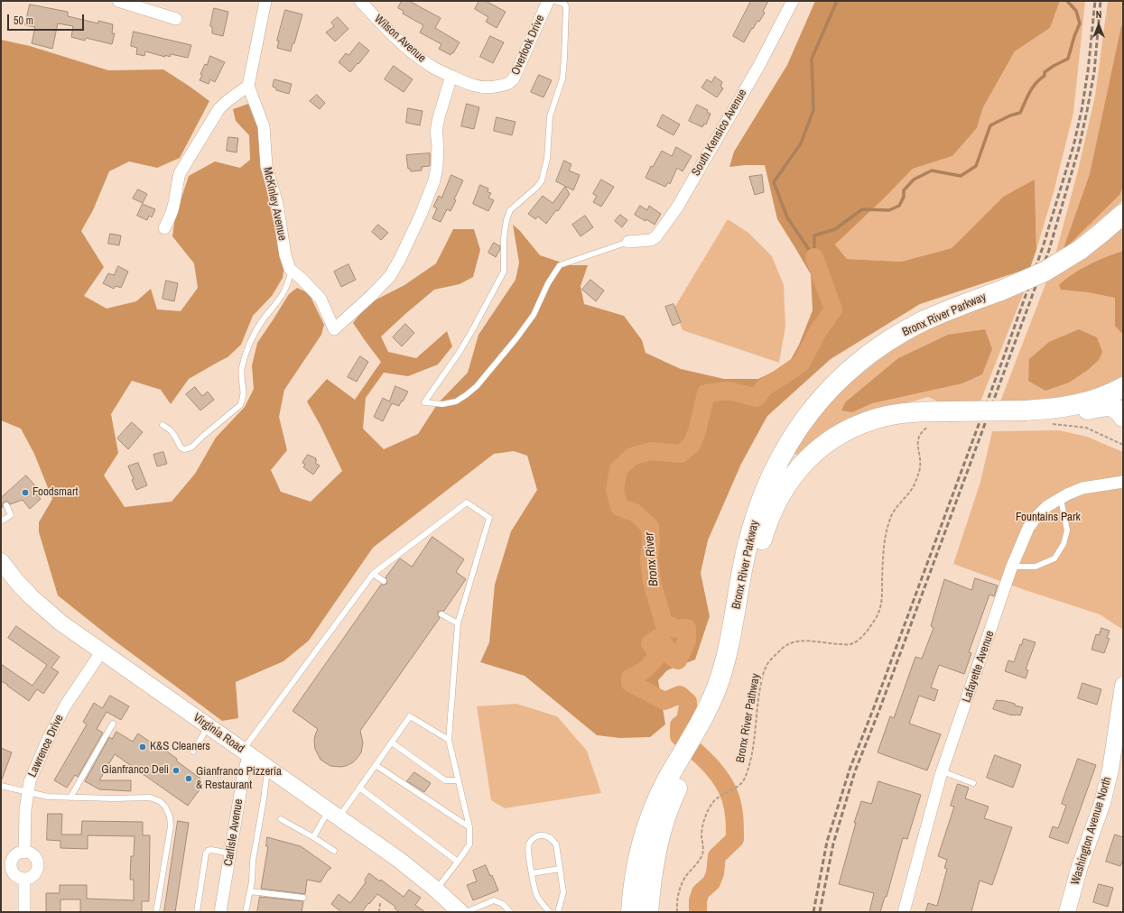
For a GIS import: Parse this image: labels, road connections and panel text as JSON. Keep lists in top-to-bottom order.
{
  "streets": {
    "highway": ["Bronx River Parkway"],
    "street": [
      "Wilson Avenue",
      "Overlook Drive",
      "South Kensico Avenue",
      "McKinley Avenue",
      "Lafayette Avenue",
      "Virginia Road",
      "Lawrence Drive",
      "Washington Avenue North",
      "Carlisle Avenue"
    ],
    "path": ["Bronx River Pathway"]
  },
  "crossings": [
    ["Wilson Avenue", "Overlook Drive"],
    ["Wilson Avenue", "McKinley Avenue"],
    ["Virginia Road", "Lawrence Drive"],
    ["Virginia Road", "Carlisle Avenue"]
  ],
  "water": ["Bronx River"],
  "parks": ["Fountains Park"],
  "places": [
    "Foodsmart",
    "K&S Cleaners",
    "Gianfranco Deli",
    "Gianfranco Pizzeria & Restaurant"
  ],
  "scale_bar": "50 m",
  "north": "top"
}
